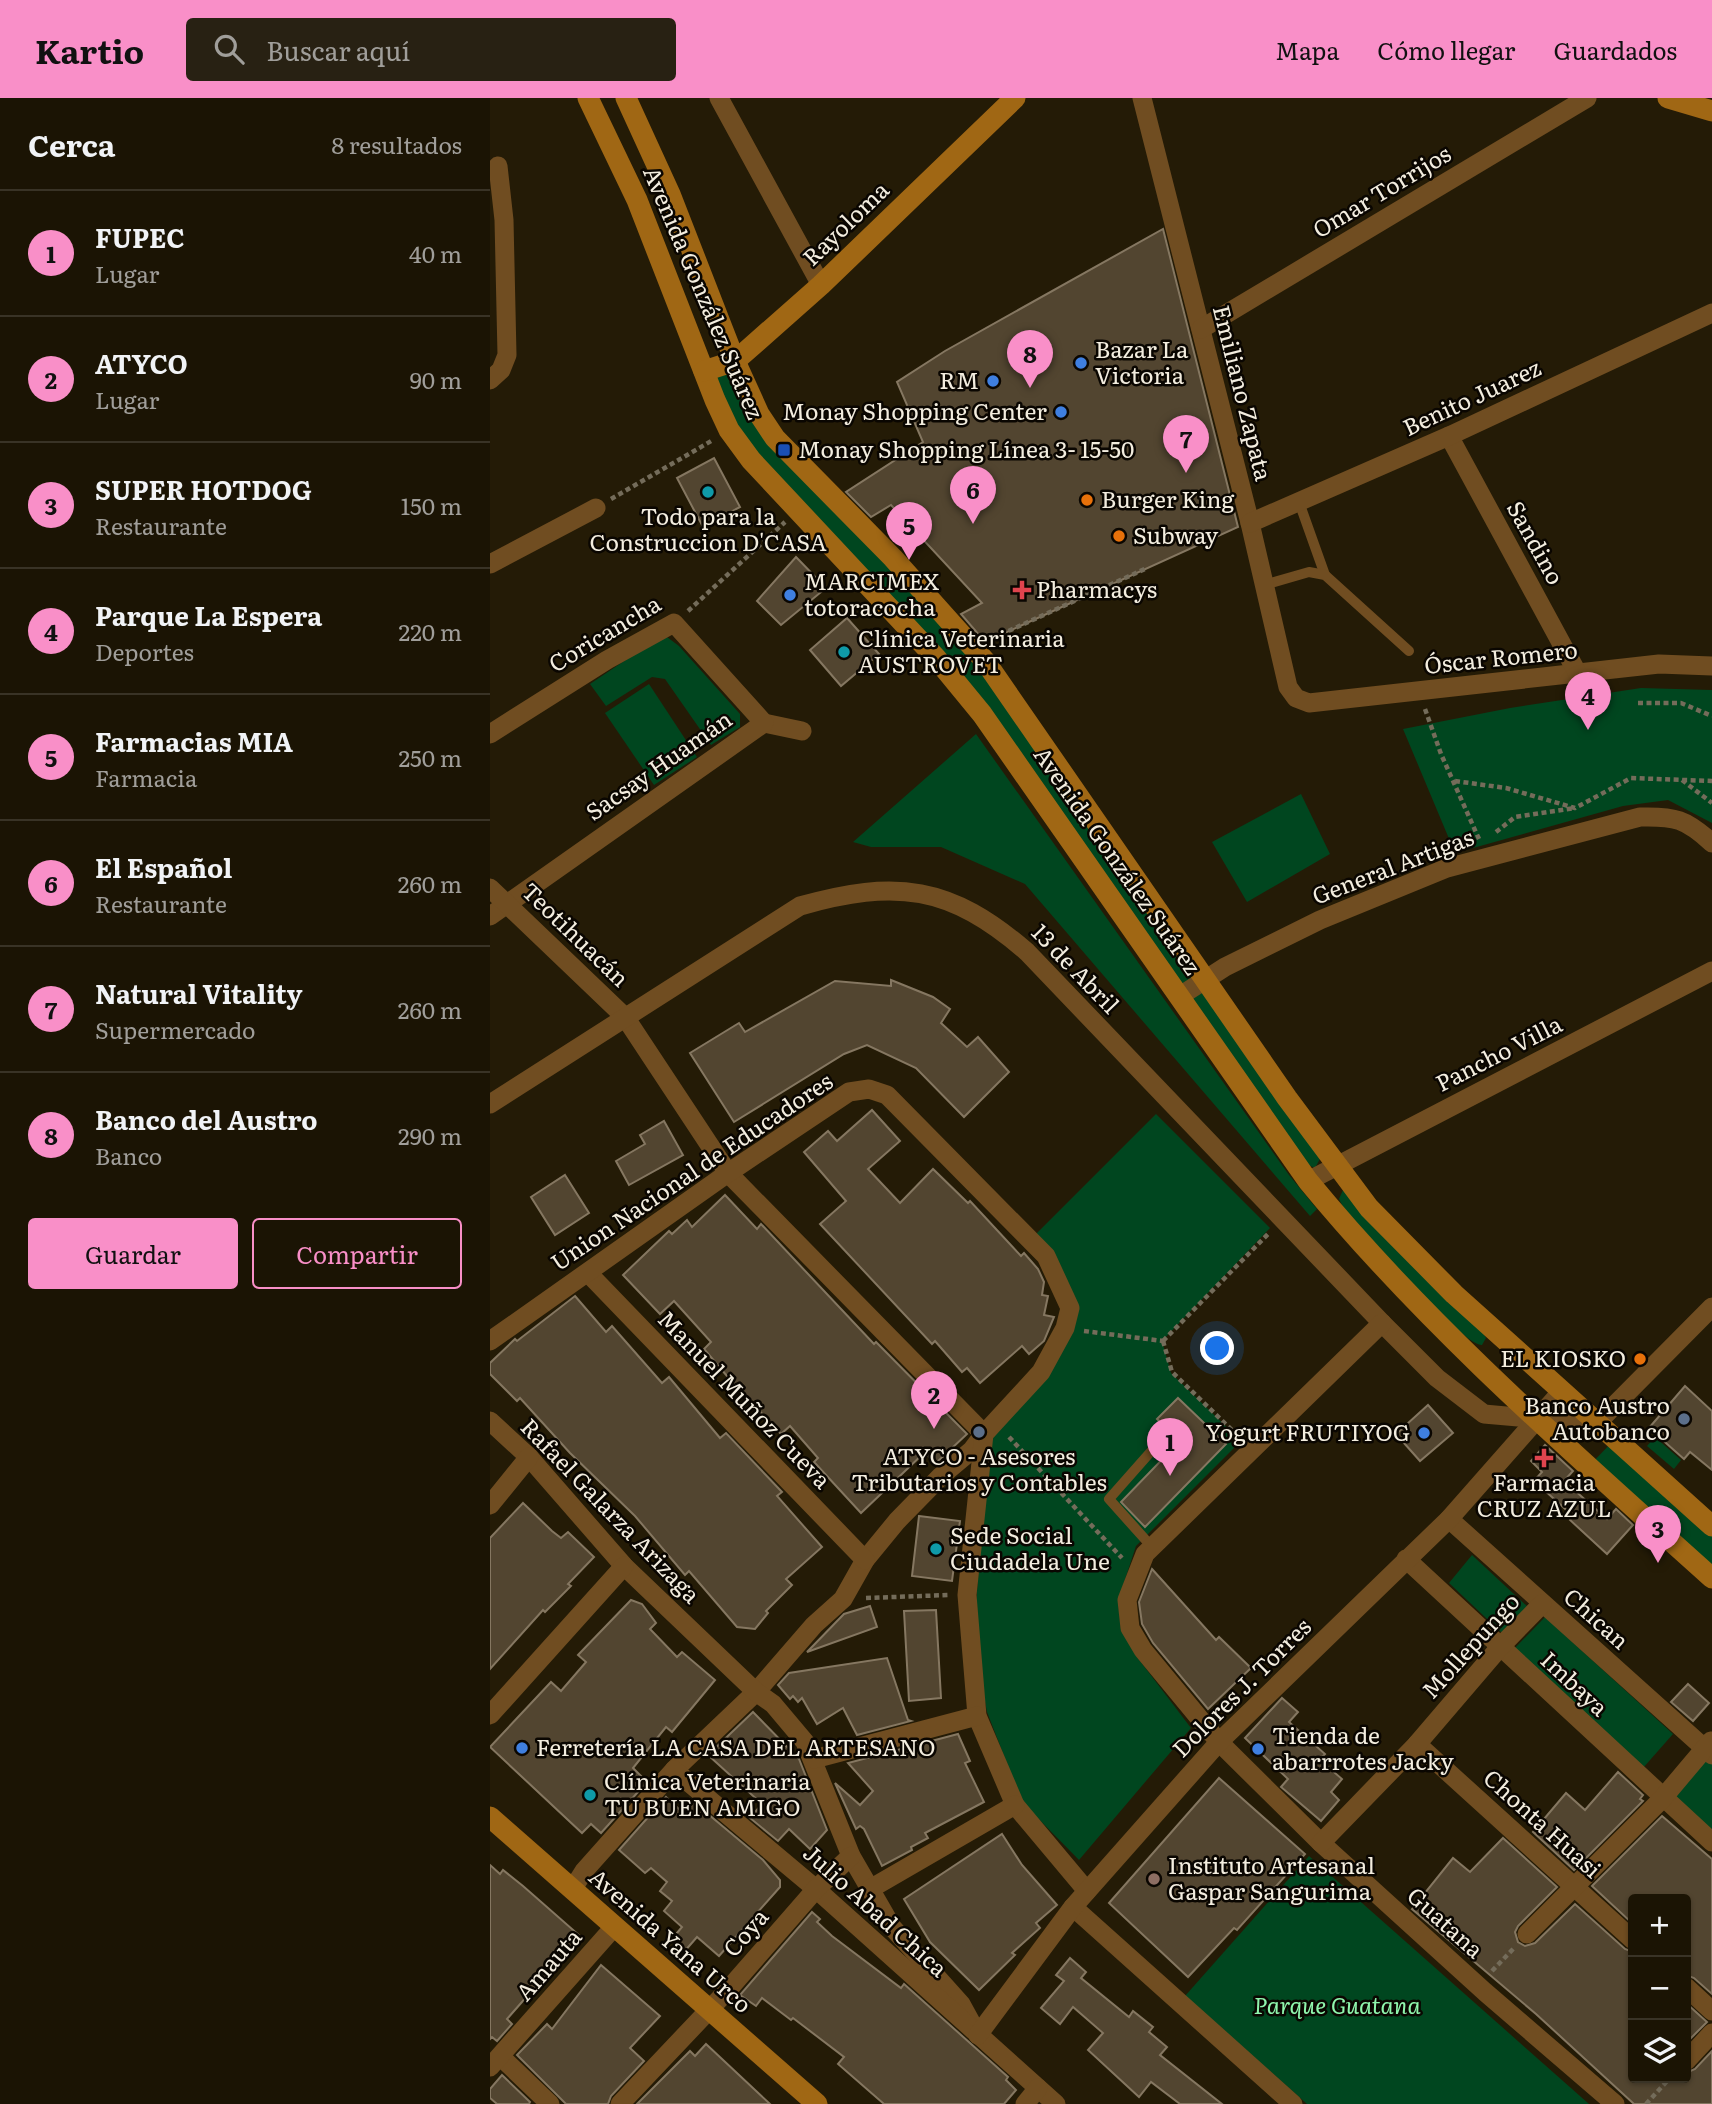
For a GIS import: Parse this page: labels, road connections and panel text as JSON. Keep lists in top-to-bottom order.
{
  "streets": {
    "main road": ["Rayoloma", "Avenida González Suárez", "Avenida Yana Urco"],
    "street": [
      "Omar Torrijos",
      "Emiliano Zapata",
      "Benito Juarez",
      "Sandino",
      "Coricancha",
      "Óscar Romero",
      "Sacsay Huamán",
      "General Artigas",
      "Teotihuacán",
      "13 de Abril",
      "Pancho Villa",
      "Union Nacional de Educadores",
      "Manuel Muñoz Cueva",
      "Rafael Galarza Arizaga",
      "Chican",
      "Mollepungo",
      "Imbaya",
      "Dolores J. Torres",
      "Chonta Huasi",
      "Julio Abad Chica",
      "Guatana",
      "Coya",
      "Amauta"
    ]
  },
  "crossings": [
    ["Omar Torrijos", "Emiliano Zapata"],
    ["Rayoloma", "Avenida González Suárez"],
    ["Avenida González Suárez", "Coricancha"],
    ["Avenida González Suárez", "General Artigas"],
    ["Avenida González Suárez", "13 de Abril"],
    ["Avenida González Suárez", "Pancho Villa"],
    ["Avenida González Suárez", "Dolores J. Torres"],
    ["Emiliano Zapata", "Benito Juarez"],
    ["Emiliano Zapata", "Óscar Romero"],
    ["Benito Juarez", "Sandino"],
    ["Sandino", "Óscar Romero"],
    ["Coricancha", "Sacsay Huamán"],
    ["Sacsay Huamán", "Teotihuacán"],
    ["Teotihuacán", "13 de Abril"],
    ["Teotihuacán", "Union Nacional de Educadores"],
    ["13 de Abril", "Dolores J. Torres"],
    ["13 de Abril", "Guatana"],
    ["Union Nacional de Educadores", "Manuel Muñoz Cueva"],
    ["Rafael Galarza Arizaga", "Julio Abad Chica"],
    ["Chican", "Mollepungo"],
    ["Chican", "Dolores J. Torres"],
    ["Mollepungo", "Imbaya"],
    ["Mollepungo", "Chonta Huasi"],
    ["Mollepungo", "Guatana"],
    ["Imbaya", "Dolores J. Torres"],
    ["Dolores J. Torres", "Julio Abad Chica"],
    ["Dolores J. Torres", "Guatana"],
    ["Julio Abad Chica", "Coya"],
    ["Coya", "Avenida Yana Urco"],
    ["Avenida Yana Urco", "Amauta"]
  ],
  "parks": ["Parque Guatana"],
  "places": {
    "other": [
      "Bazar La Victoria",
      "RM",
      "Monay Shopping Center",
      "Todo para la Construccion D'CASA",
      "Burger King",
      "Subway",
      "MARCIMEX totoracocha",
      "Clínica Veterinaria AUSTROVET",
      "EL KIOSKO",
      "Banco Austro Autobanco",
      "ATYCO - Asesores Tributarios y Contables",
      "Yogurt FRUTIYOG",
      "Sede Social Ciudadela Une",
      "Ferretería LA CASA DEL ARTESANO",
      "Tienda de abarrrotes Jacky",
      "Clínica Veterinaria TU BUEN AMIGO",
      "Instituto Artesanal Gaspar Sangurima"
    ],
    "transit": ["Monay Shopping Línea 3- 15-50"],
    "health": ["Pharmacys", "Farmacia CRUZ AZUL"]
  },
  "page": {
    "header": "Kartio",
    "search": "Buscar aquí",
    "nav": ["Mapa", "Cómo llegar", "Guardados"],
    "heading": ["Cerca", "8 resultados"],
    "list": [
      {
        "mark": "1",
        "name": "FUPEC",
        "note": "Lugar",
        "value": "40 m"
      },
      {
        "mark": "2",
        "name": "ATYCO",
        "note": "Lugar",
        "value": "90 m"
      },
      {
        "mark": "3",
        "name": "SUPER HOTDOG",
        "note": "Restaurante",
        "value": "150 m"
      },
      {
        "mark": "4",
        "name": "Parque La Espera",
        "note": "Deportes",
        "value": "220 m"
      },
      {
        "mark": "5",
        "name": "Farmacias MIA",
        "note": "Farmacia",
        "value": "250 m"
      },
      {
        "mark": "6",
        "name": "El Español",
        "note": "Restaurante",
        "value": "260 m"
      },
      {
        "mark": "7",
        "name": "Natural Vitality",
        "note": "Supermercado",
        "value": "260 m"
      },
      {
        "mark": "8",
        "name": "Banco del Austro",
        "note": "Banco",
        "value": "290 m"
      }
    ],
    "pins": [
      "8",
      "7",
      "6",
      "5",
      "4",
      "2",
      "1",
      "3"
    ],
    "buttons": ["Guardar", "Compartir"],
    "map_buttons": ["+", "−"]
  }
}
